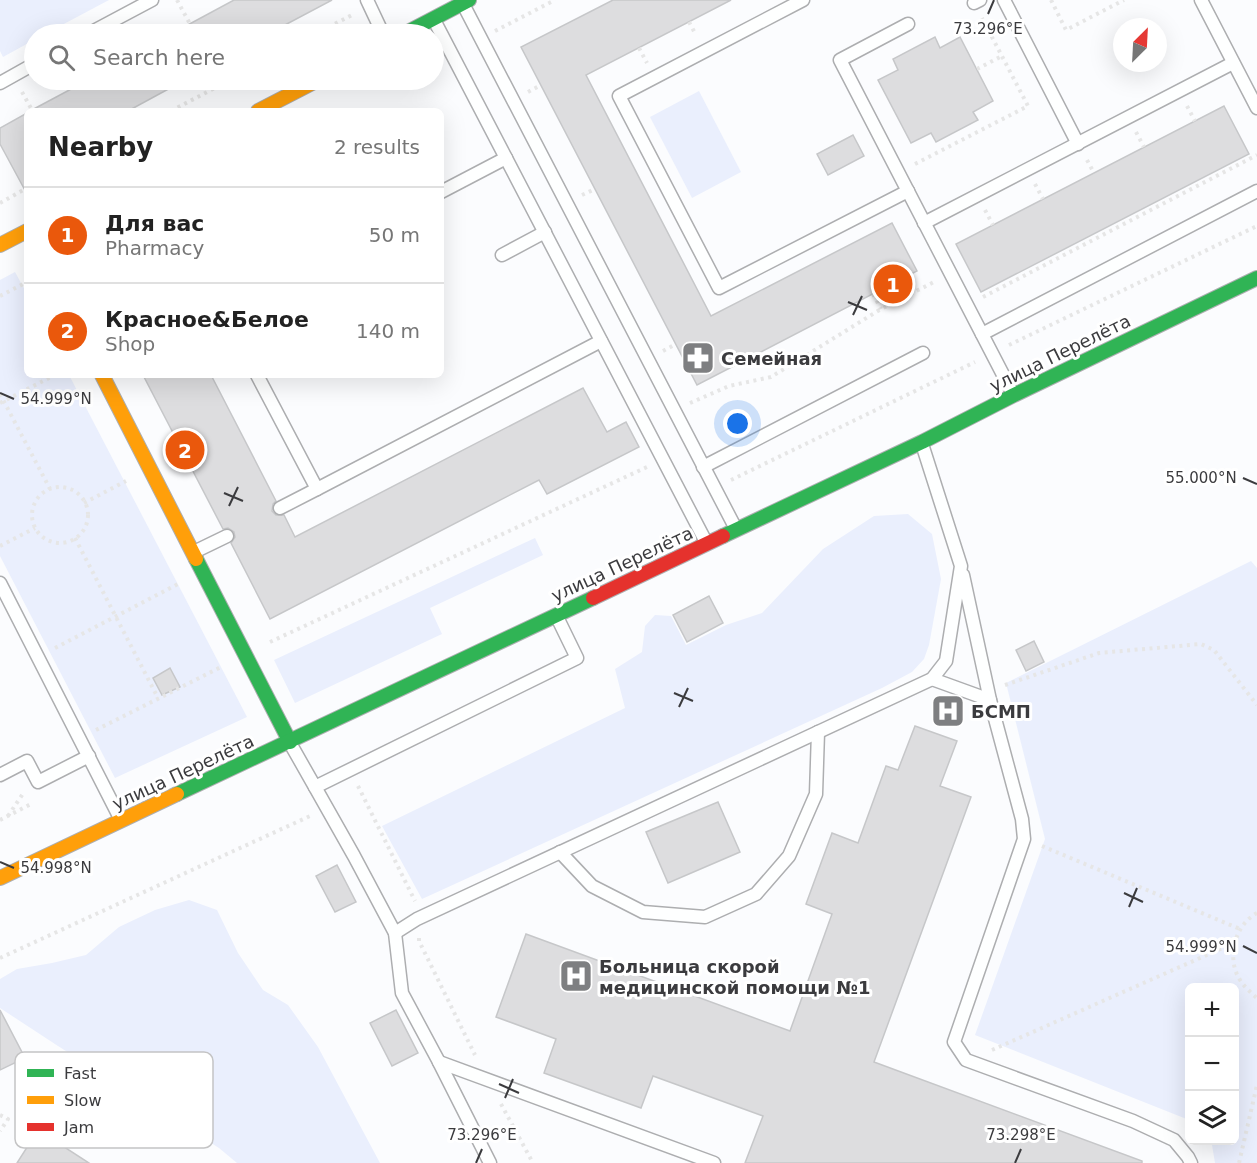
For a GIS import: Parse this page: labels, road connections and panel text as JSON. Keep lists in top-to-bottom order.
{
  "streets": {
    "main road": ["улица Перелёта"]
  },
  "places": {
    "pharmacy": ["Семейная"],
    "hospital": ["БСМП", "Больница скорой медицинской помощи №1"]
  },
  "legend": ["Fast", "Slow", "Jam"],
  "north": "top right",
  "page": {
    "search": "Search here",
    "heading": ["Nearby", "2 results"],
    "list": [
      {
        "mark": "1",
        "name": "Для вас",
        "note": "Pharmacy",
        "value": "50 m"
      },
      {
        "mark": "2",
        "name": "Красное&Белое",
        "note": "Shop",
        "value": "140 m"
      }
    ],
    "pins": ["1", "2"],
    "map_buttons": ["+", "−"]
  },
  "coordinates": [
    "73.296°E",
    "54.999°N",
    "55.000°N",
    "54.998°N",
    "73.298°E"
  ]
}
